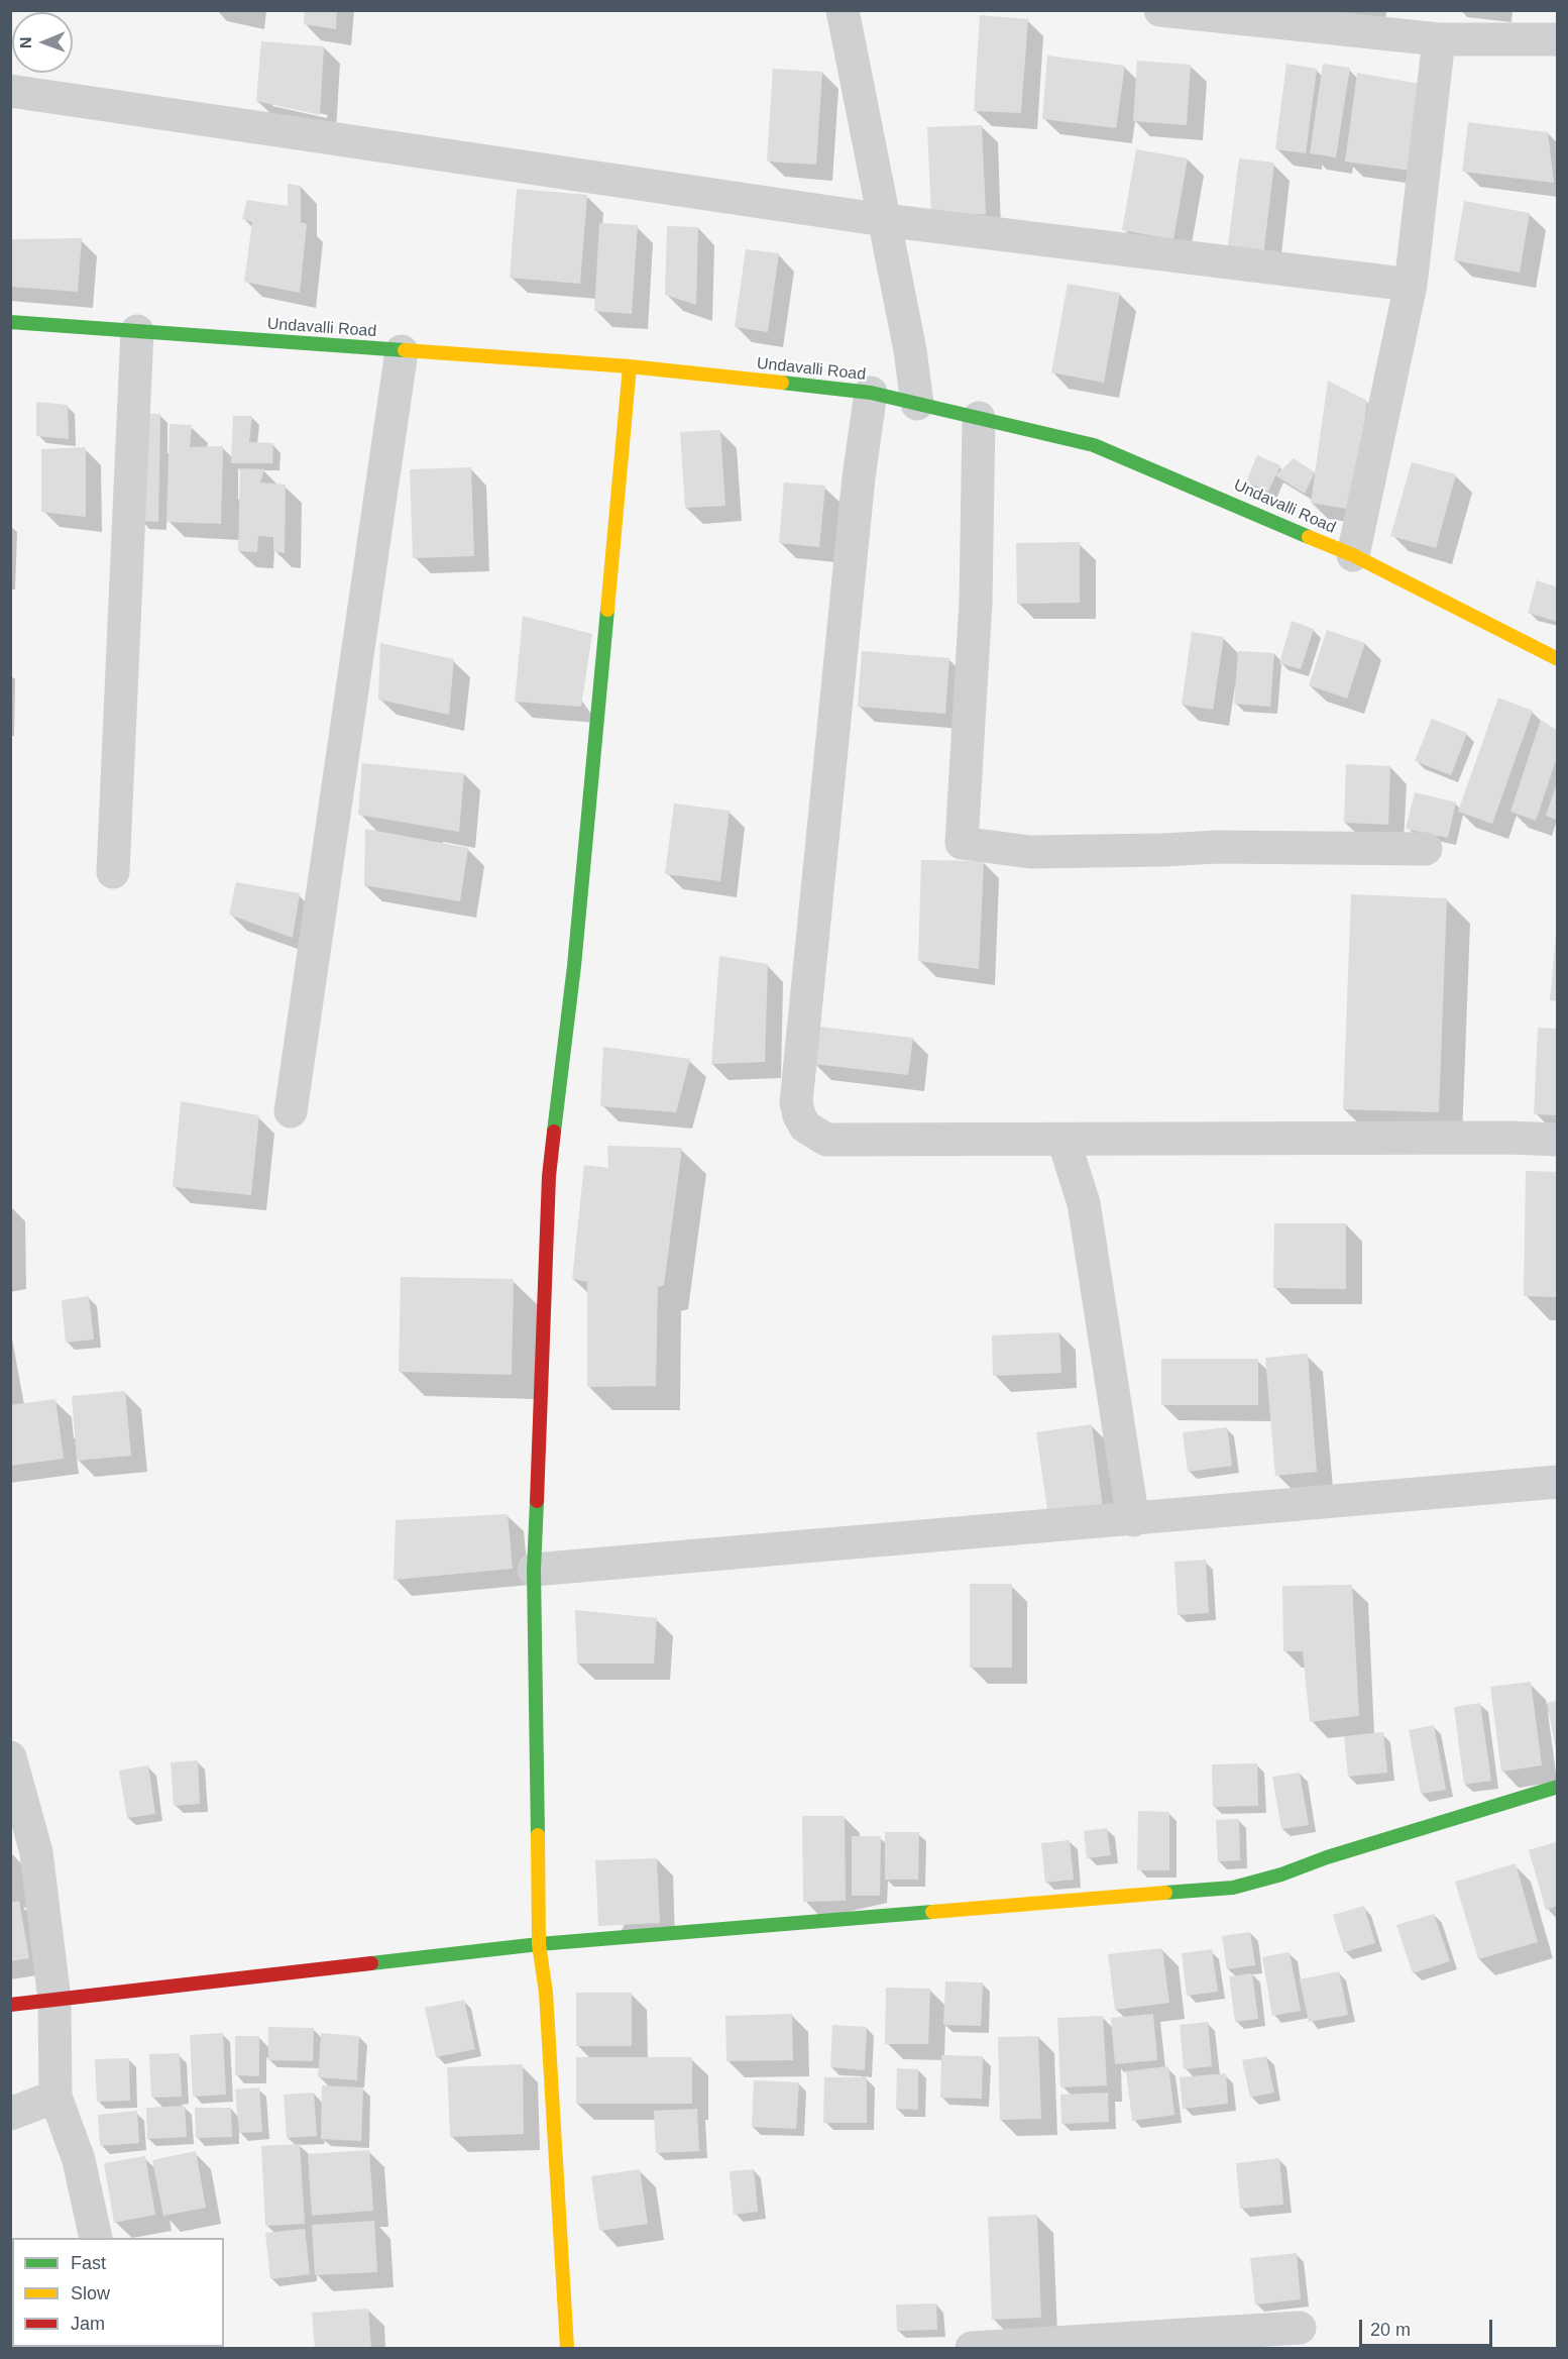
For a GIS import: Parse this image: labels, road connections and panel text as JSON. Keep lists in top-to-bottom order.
{
  "streets": {
    "street": ["Undavalli Road"]
  },
  "legend": ["Fast", "Slow", "Jam"],
  "scale_bar": "20 m",
  "north": "left"
}
